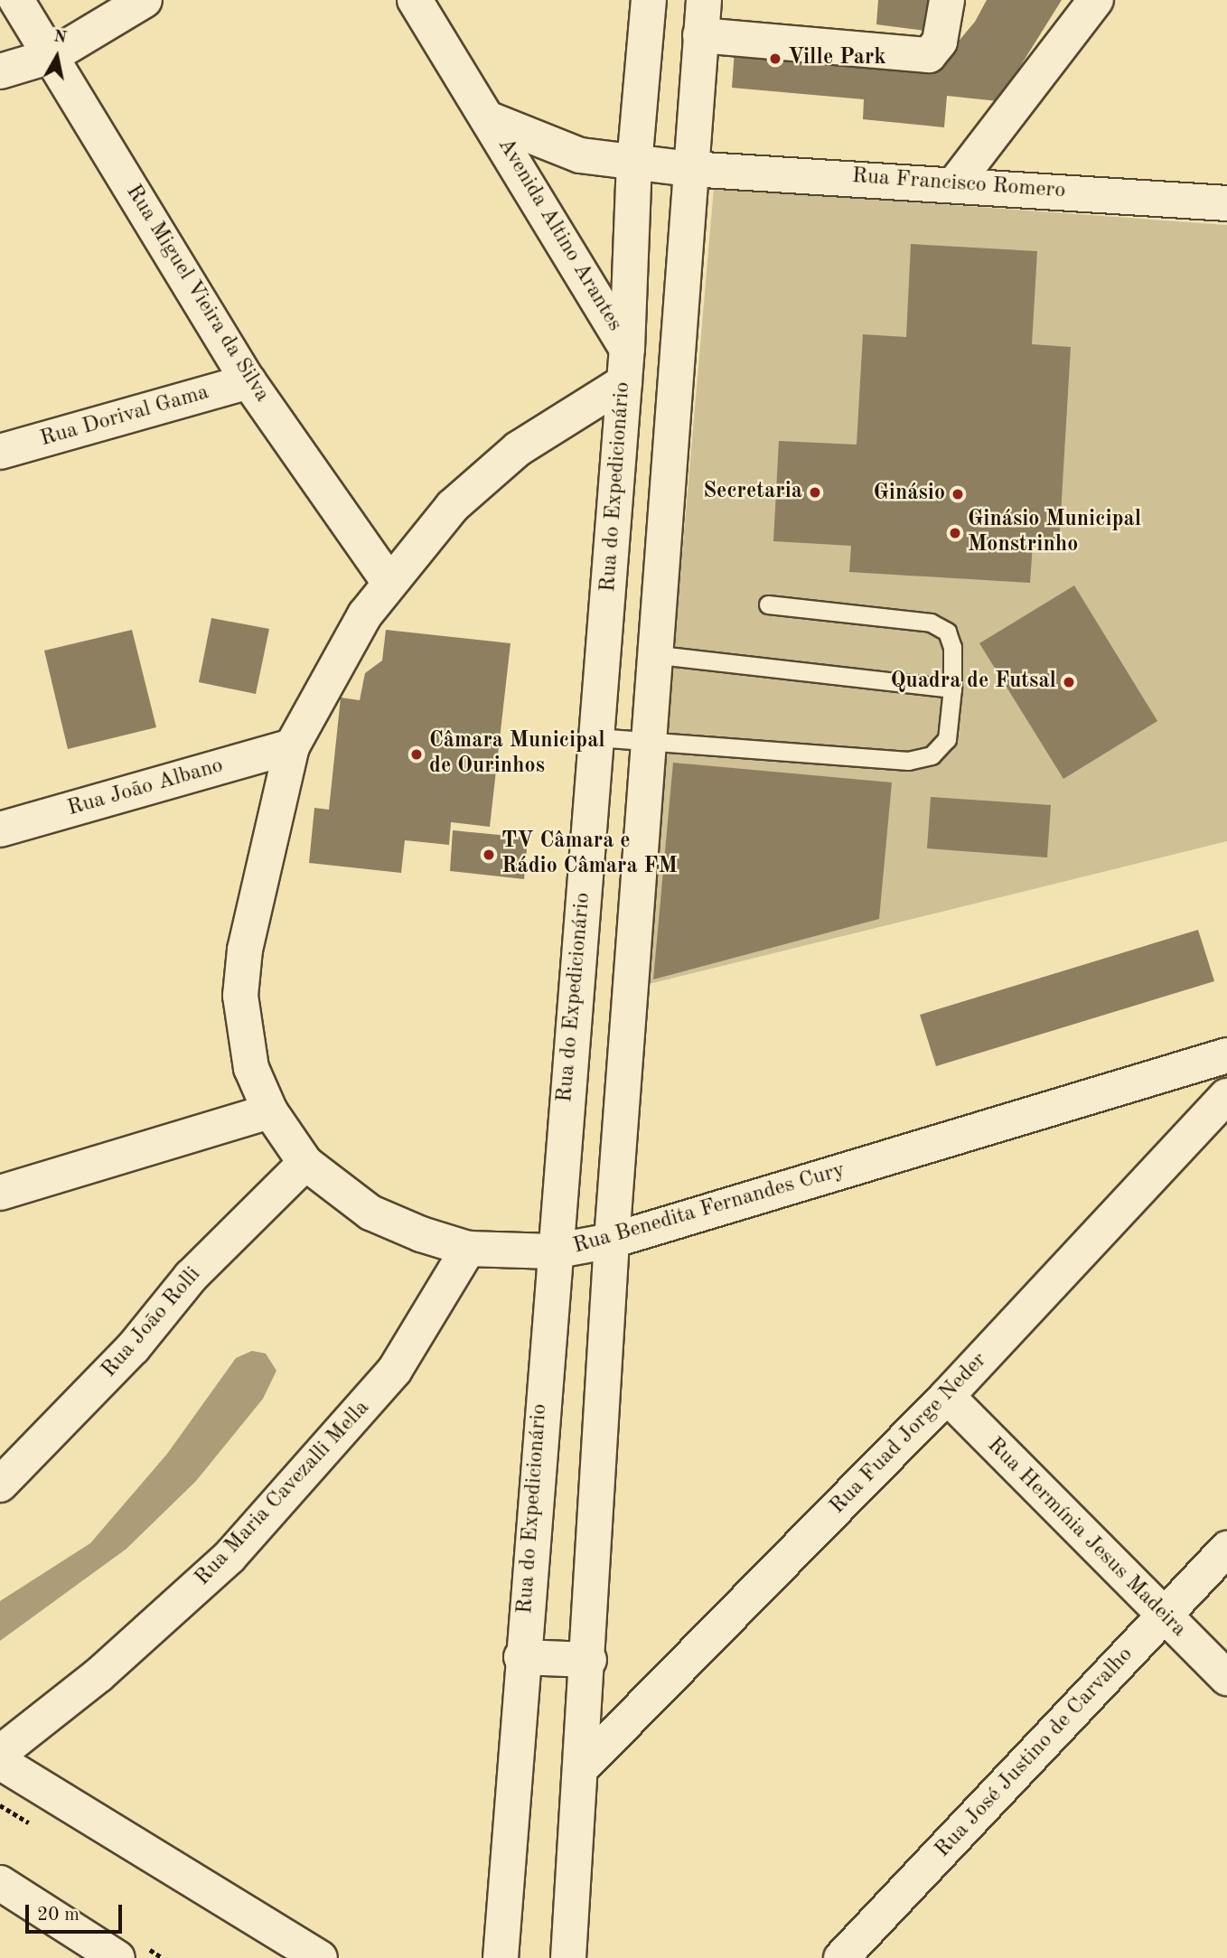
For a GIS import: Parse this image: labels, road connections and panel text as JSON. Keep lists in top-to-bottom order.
{
  "streets": {
    "street": [
      "Rua Francisco Romero",
      "Avenida Altino Arantes",
      "Rua Miguel Vieira da Silva",
      "Rua Dorival Gama",
      "Rua do Expedicionário",
      "Rua João Albano",
      "Rua Benedita Fernandes Cury",
      "Rua João Rolli",
      "Rua Fuad Jorge Neder",
      "Rua Maria Cavezalli Mella",
      "Rua Hermínia Jesus Madeira",
      "Rua José Justino de Carvalho"
    ]
  },
  "crossings": [
    ["Rua Francisco Romero", "Avenida Altino Arantes"],
    ["Avenida Altino Arantes", "Rua do Expedicionário"],
    ["Rua Miguel Vieira da Silva", "Rua Dorival Gama"],
    ["Rua Miguel Vieira da Silva", "Rua Benedita Fernandes Cury"],
    ["Rua do Expedicionário", "Rua Benedita Fernandes Cury"],
    ["Rua João Albano", "Rua Benedita Fernandes Cury"],
    ["Rua Benedita Fernandes Cury", "Rua João Rolli"],
    ["Rua Benedita Fernandes Cury", "Rua Maria Cavezalli Mella"],
    ["Rua Fuad Jorge Neder", "Rua Hermínia Jesus Madeira"],
    ["Rua Hermínia Jesus Madeira", "Rua José Justino de Carvalho"]
  ],
  "places": [
    "Ville Park",
    "Secretaria",
    "Ginásio",
    "Ginásio Municipal Monstrinho",
    "Quadra de Futsal",
    "Câmara Municipal de Ourinhos",
    "TV Câmara e Rádio Câmara FM"
  ],
  "scale_bar": "20 m",
  "north": "top"
}
